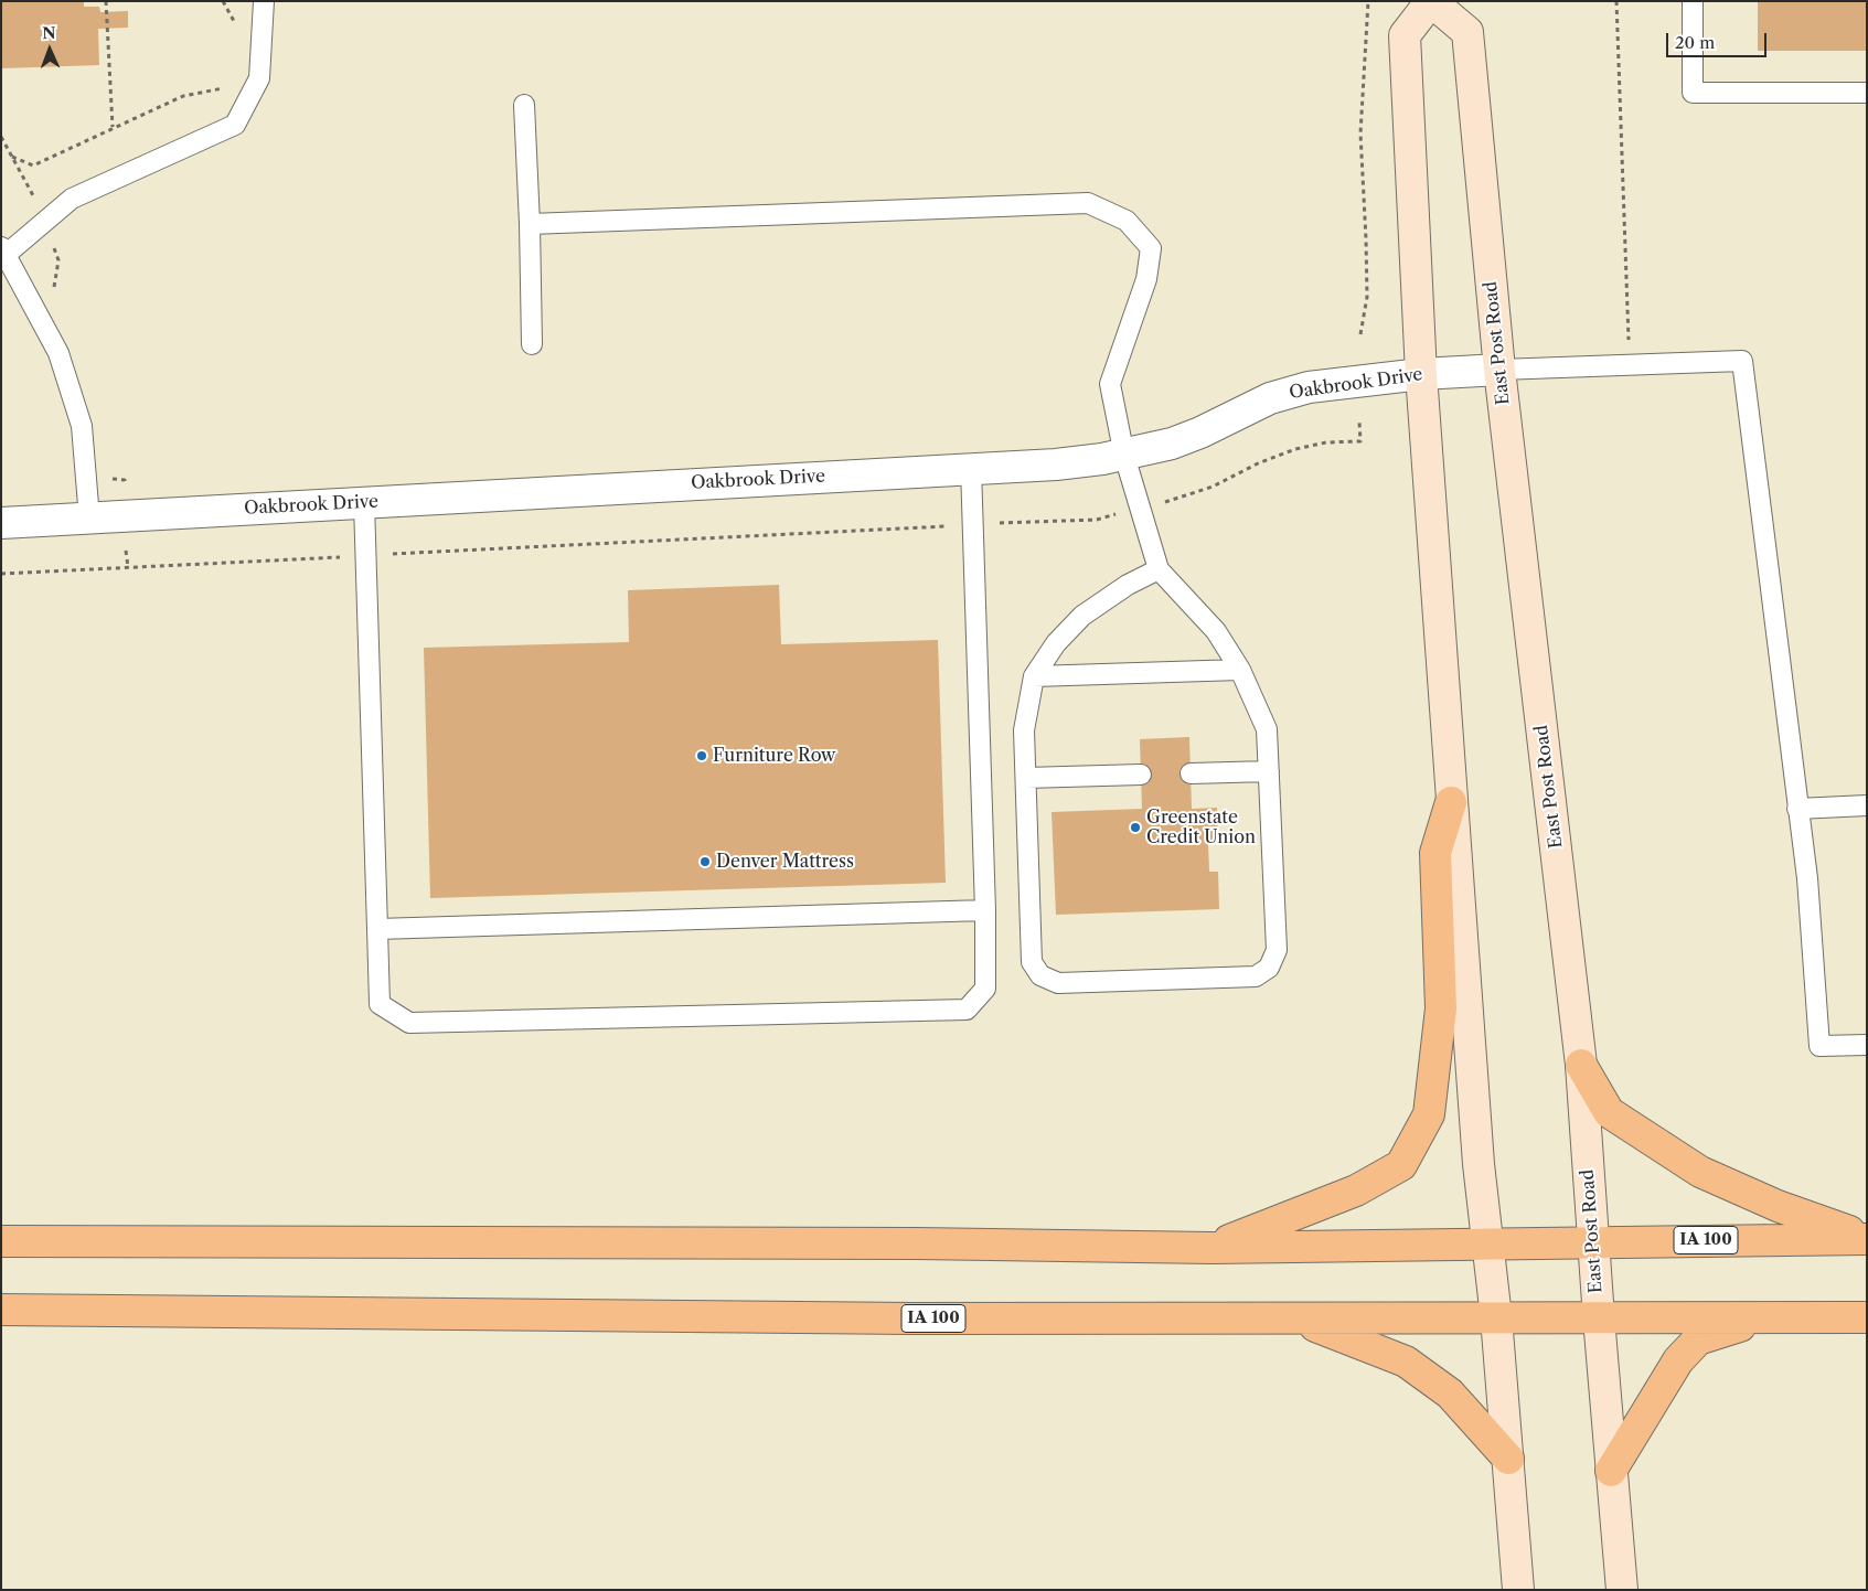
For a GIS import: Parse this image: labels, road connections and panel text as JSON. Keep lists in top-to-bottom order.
{
  "streets": {
    "highway": ["IA 100"],
    "main road": ["East Post Road"],
    "street": ["Oakbrook Drive"]
  },
  "crossings": [
    ["East Post Road", "Oakbrook Drive"],
    ["East Post Road", "IA 100"]
  ],
  "places": ["Furniture Row", "Greenstate Credit Union", "Denver Mattress"],
  "scale_bar": "20 m",
  "north": "top"
}
